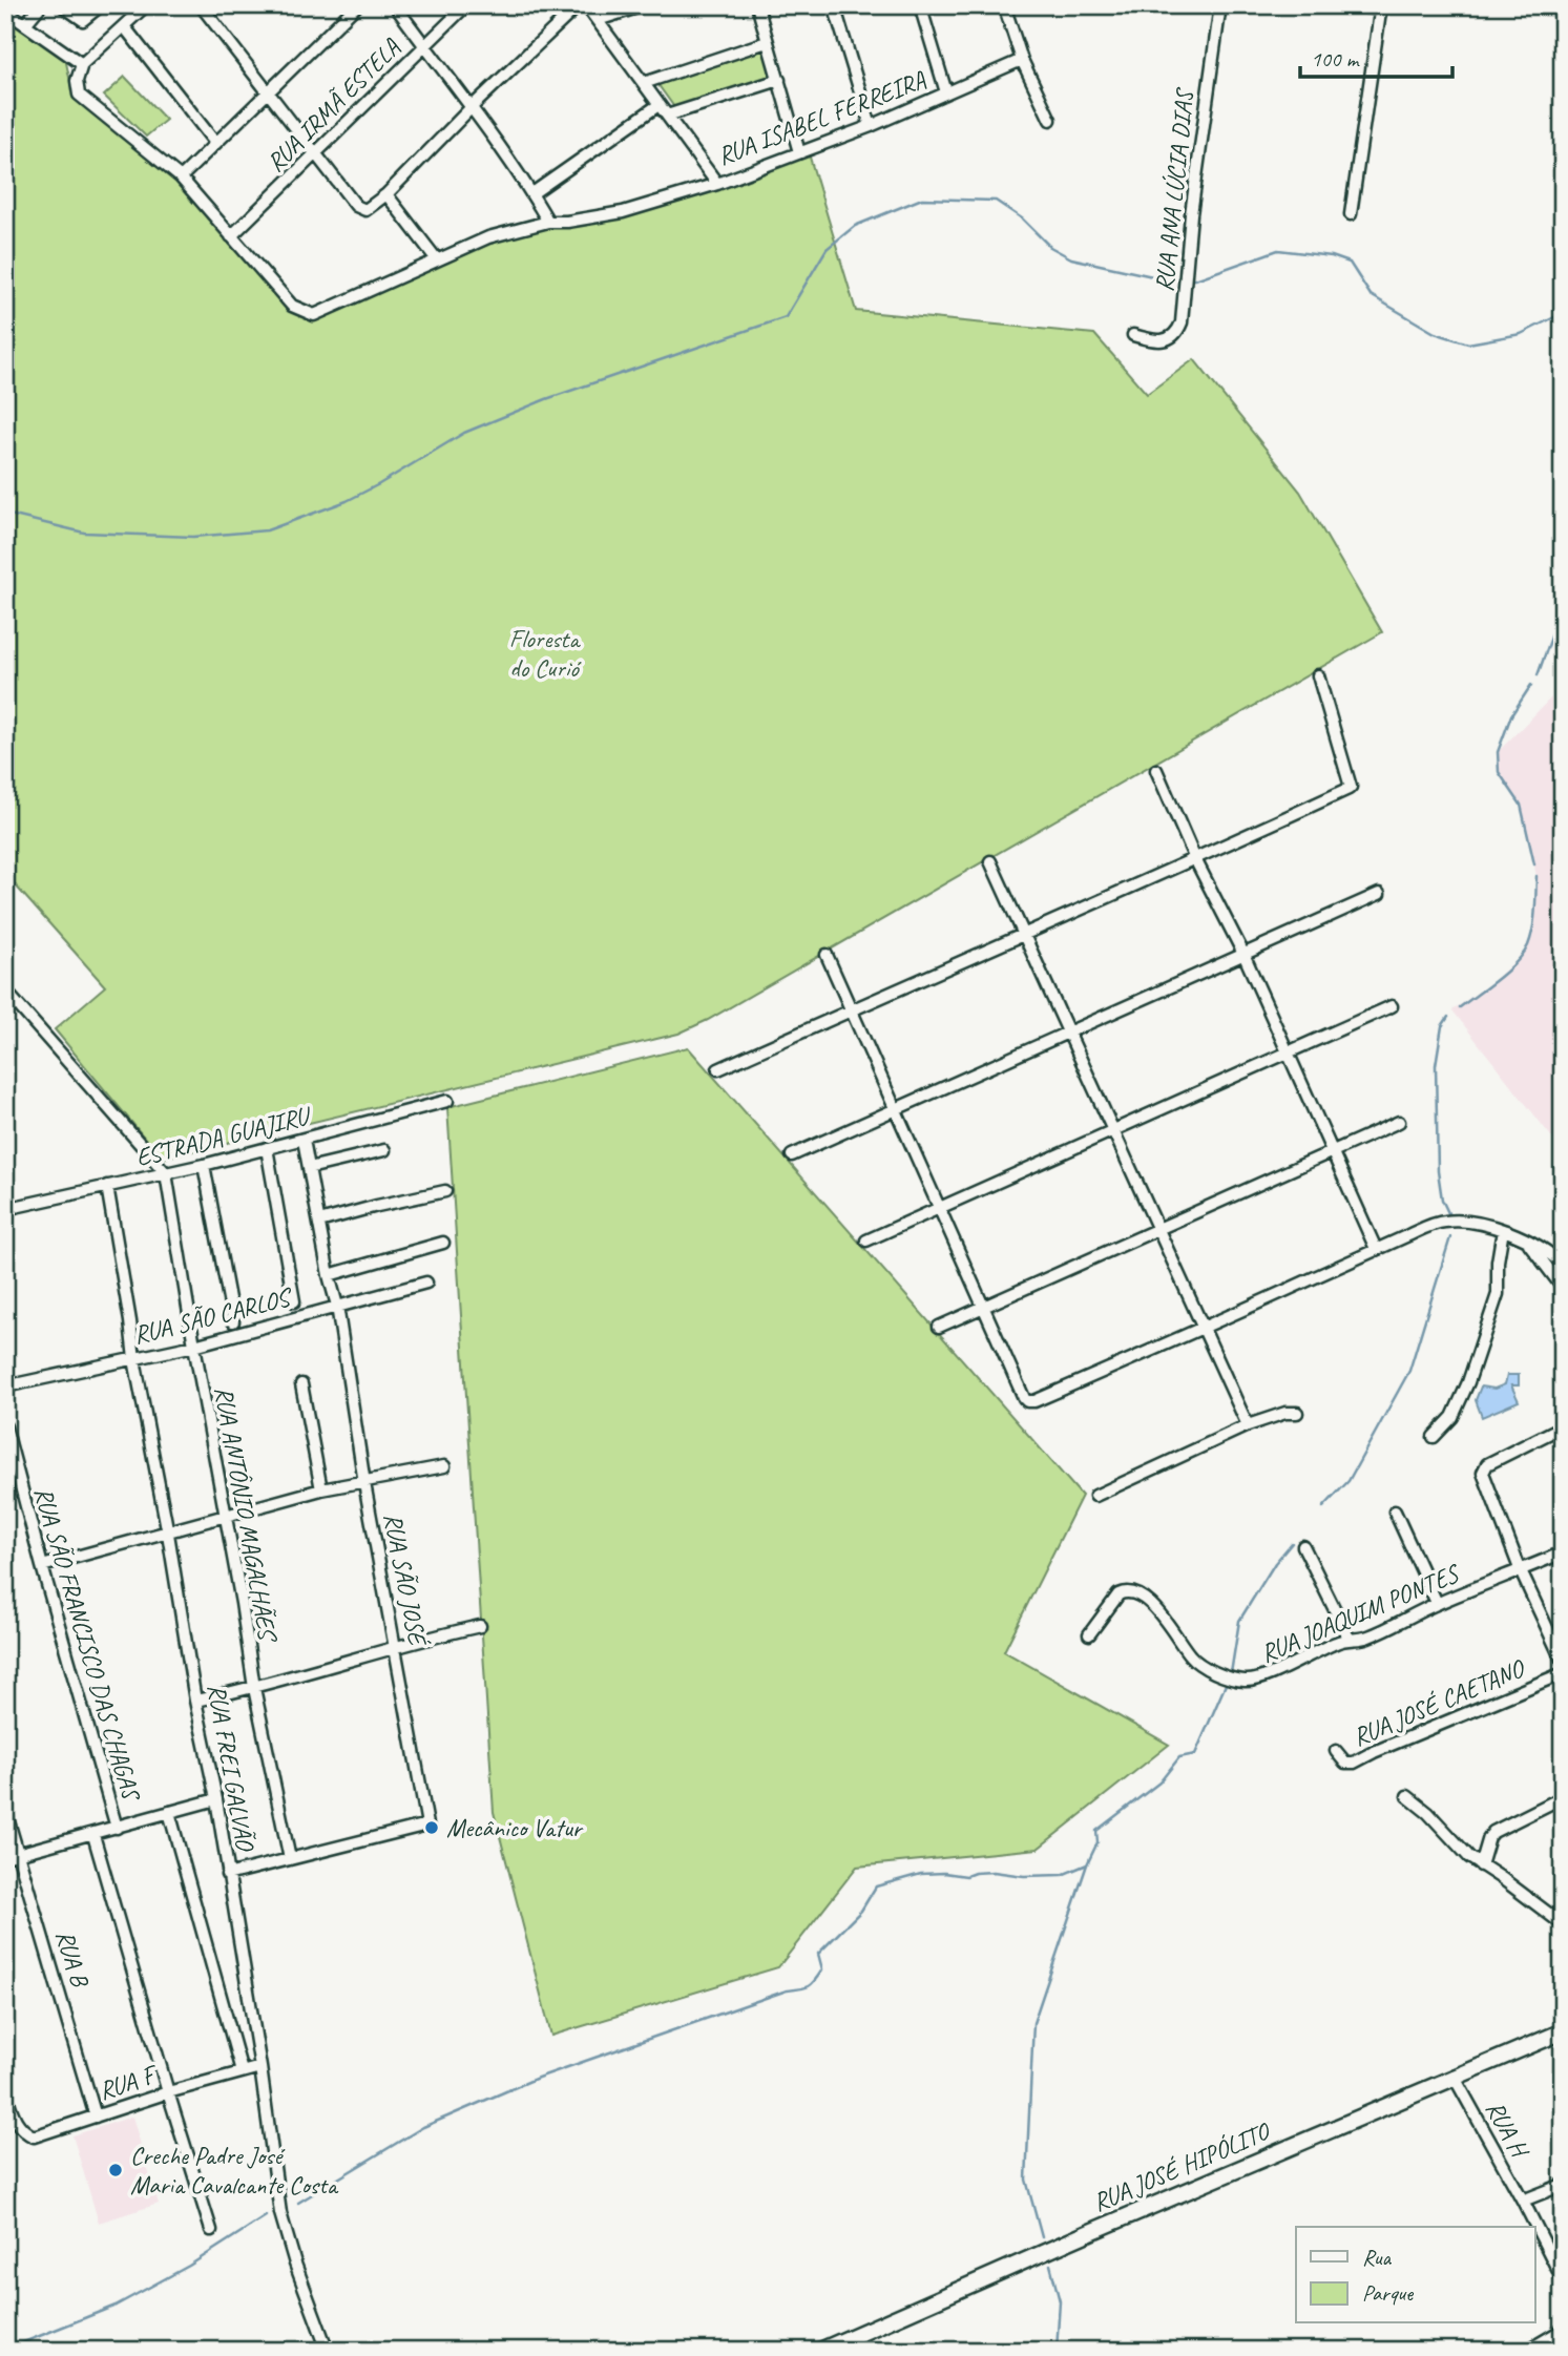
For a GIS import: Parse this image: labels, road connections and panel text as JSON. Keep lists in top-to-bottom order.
{
  "streets": {
    "street": [
      "RUA IRMÃ ESTELA",
      "RUA ISABEL FERREIRA",
      "RUA ANA LÚCIA DIAS",
      "ESTRADA GUAJIRU",
      "RUA SÃO CARLOS",
      "RUA ANTÔNIO MAGALHÃES",
      "RUA SÃO JOSÉ",
      "RUA JOAQUIM PONTES",
      "RUA SÃO FRANCISCO DAS CHAGAS",
      "RUA JOSÉ CAETANO",
      "RUA FREI GALVÃO",
      "RUA B",
      "RUA F",
      "RUA H",
      "RUA JOSÉ HIPÓLITO"
    ]
  },
  "crossings": [
    ["ESTRADA GUAJIRU", "RUA ANTÔNIO MAGALHÃES"],
    ["ESTRADA GUAJIRU", "RUA SÃO JOSÉ"],
    ["ESTRADA GUAJIRU", "RUA FREI GALVÃO"],
    ["RUA SÃO CARLOS", "RUA ANTÔNIO MAGALHÃES"],
    ["RUA SÃO CARLOS", "RUA SÃO JOSÉ"],
    ["RUA SÃO CARLOS", "RUA FREI GALVÃO"],
    ["RUA ANTÔNIO MAGALHÃES", "RUA SÃO JOSÉ"],
    ["RUA SÃO JOSÉ", "RUA FREI GALVÃO"],
    ["RUA FREI GALVÃO", "RUA F"],
    ["RUA B", "RUA F"],
    ["RUA H", "RUA JOSÉ HIPÓLITO"]
  ],
  "parks": ["Floresta do Curió"],
  "places": ["Mecânico Vatur", "Creche Padre José Maria Cavalcante Costa"],
  "legend": ["Rua", "Parque"],
  "scale_bar": "100 m"
}
